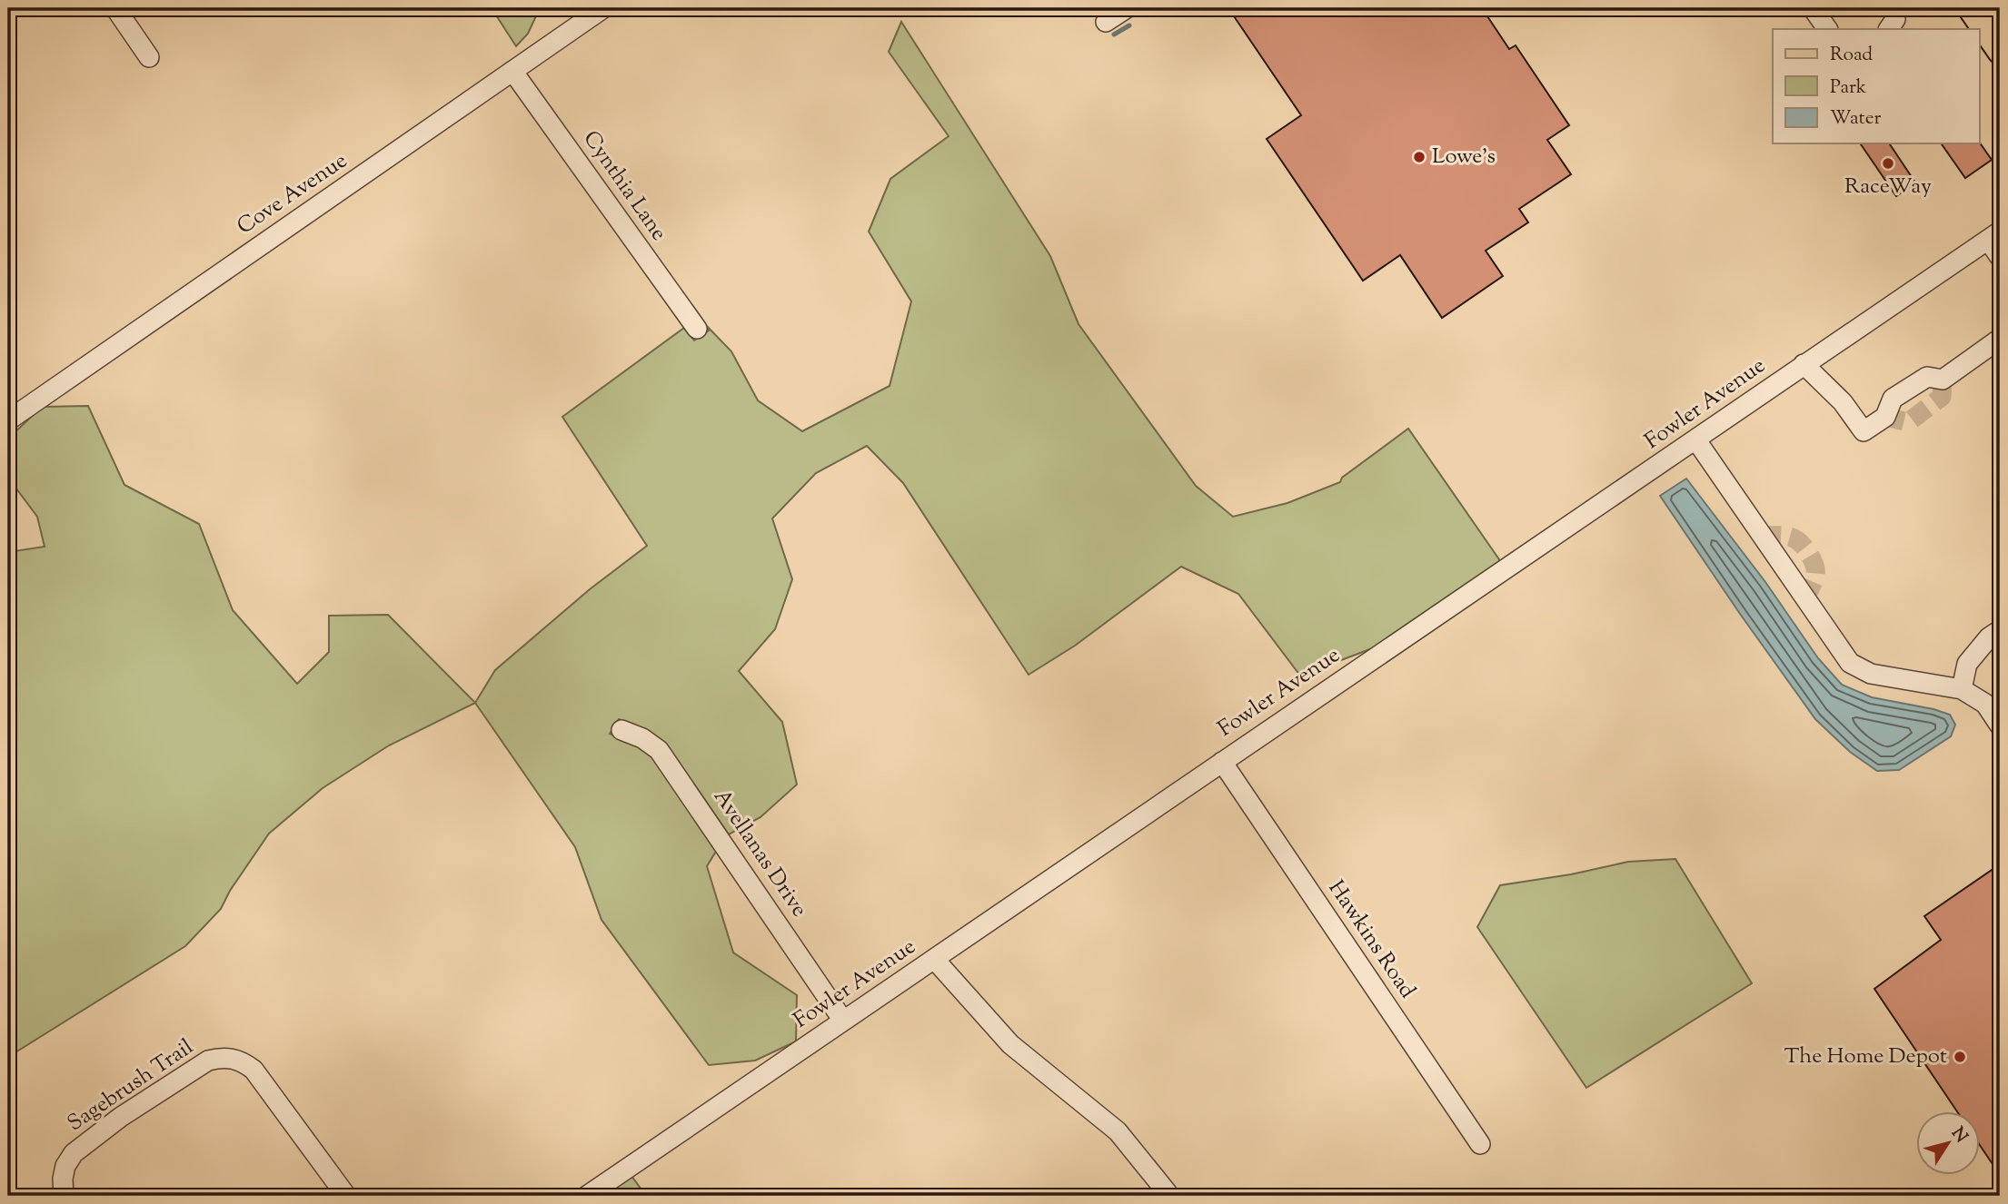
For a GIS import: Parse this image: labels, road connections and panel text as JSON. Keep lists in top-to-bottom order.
{
  "streets": {
    "street": [
      "Cynthia Lane",
      "Cove Avenue",
      "Fowler Avenue",
      "Avellanas Drive",
      "Hawkins Road",
      "Sagebrush Trail"
    ]
  },
  "crossings": [
    ["Cynthia Lane", "Cove Avenue"],
    ["Fowler Avenue", "Avellanas Drive"],
    ["Fowler Avenue", "Hawkins Road"]
  ],
  "places": ["Lowe's", "RaceWay", "The Home Depot"],
  "legend": ["Road", "Park", "Water"],
  "north": "top right"
}
